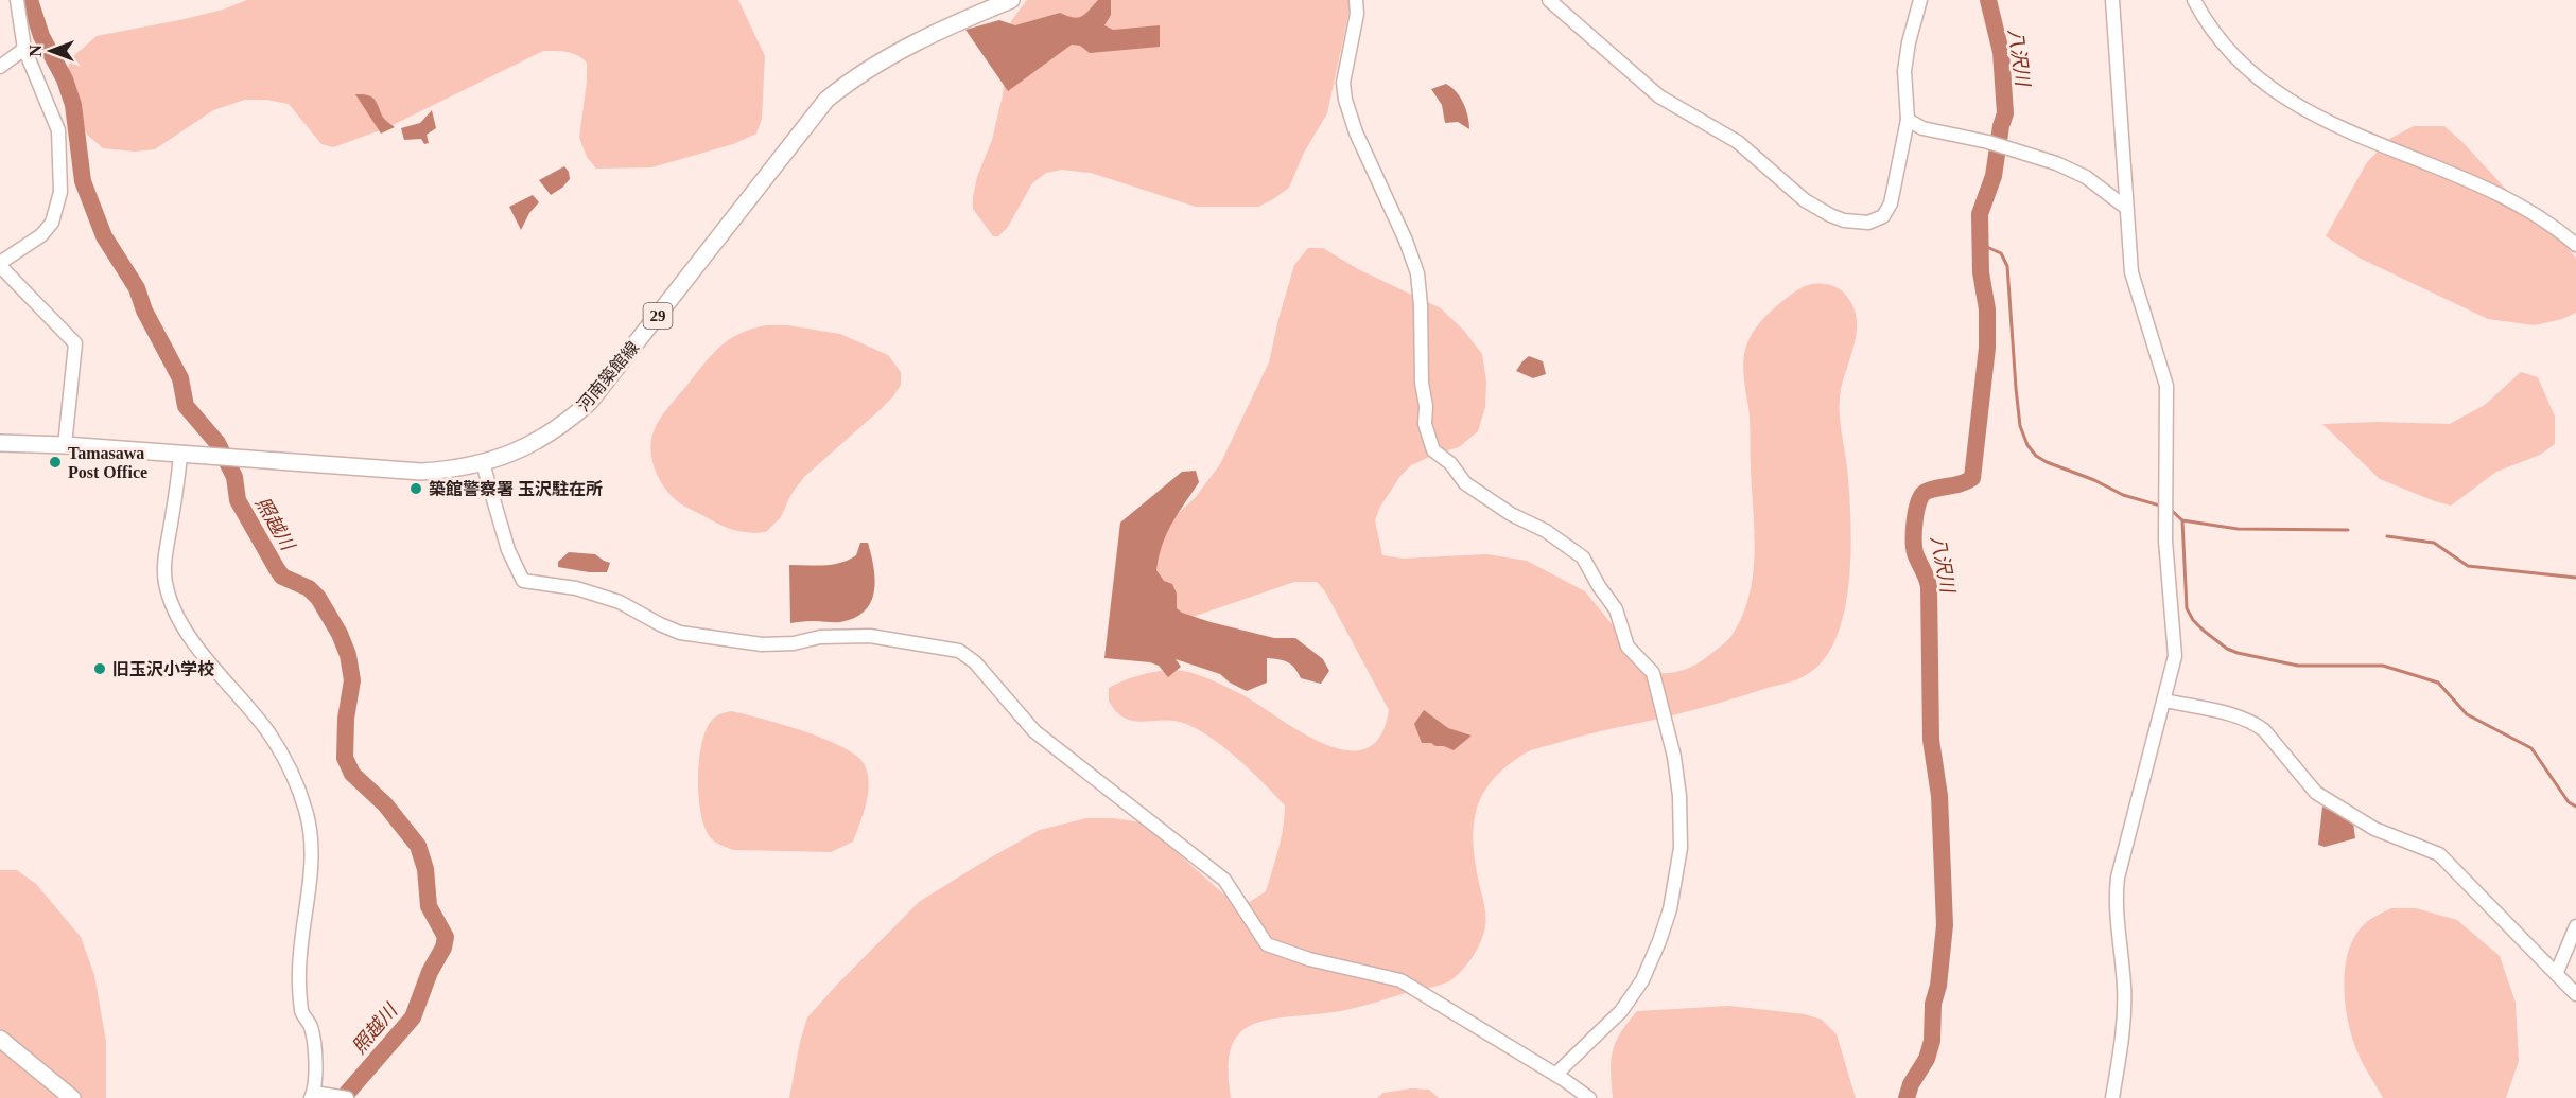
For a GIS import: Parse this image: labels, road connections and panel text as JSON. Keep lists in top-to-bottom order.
{
  "streets": {
    "main road": ["29", "河南築館線"]
  },
  "water": ["八沢川", "照越川"],
  "places": ["Tamasawa Post Office", "築館警察署 玉沢駐在所", "旧玉沢小学校"],
  "north": "left"
}
